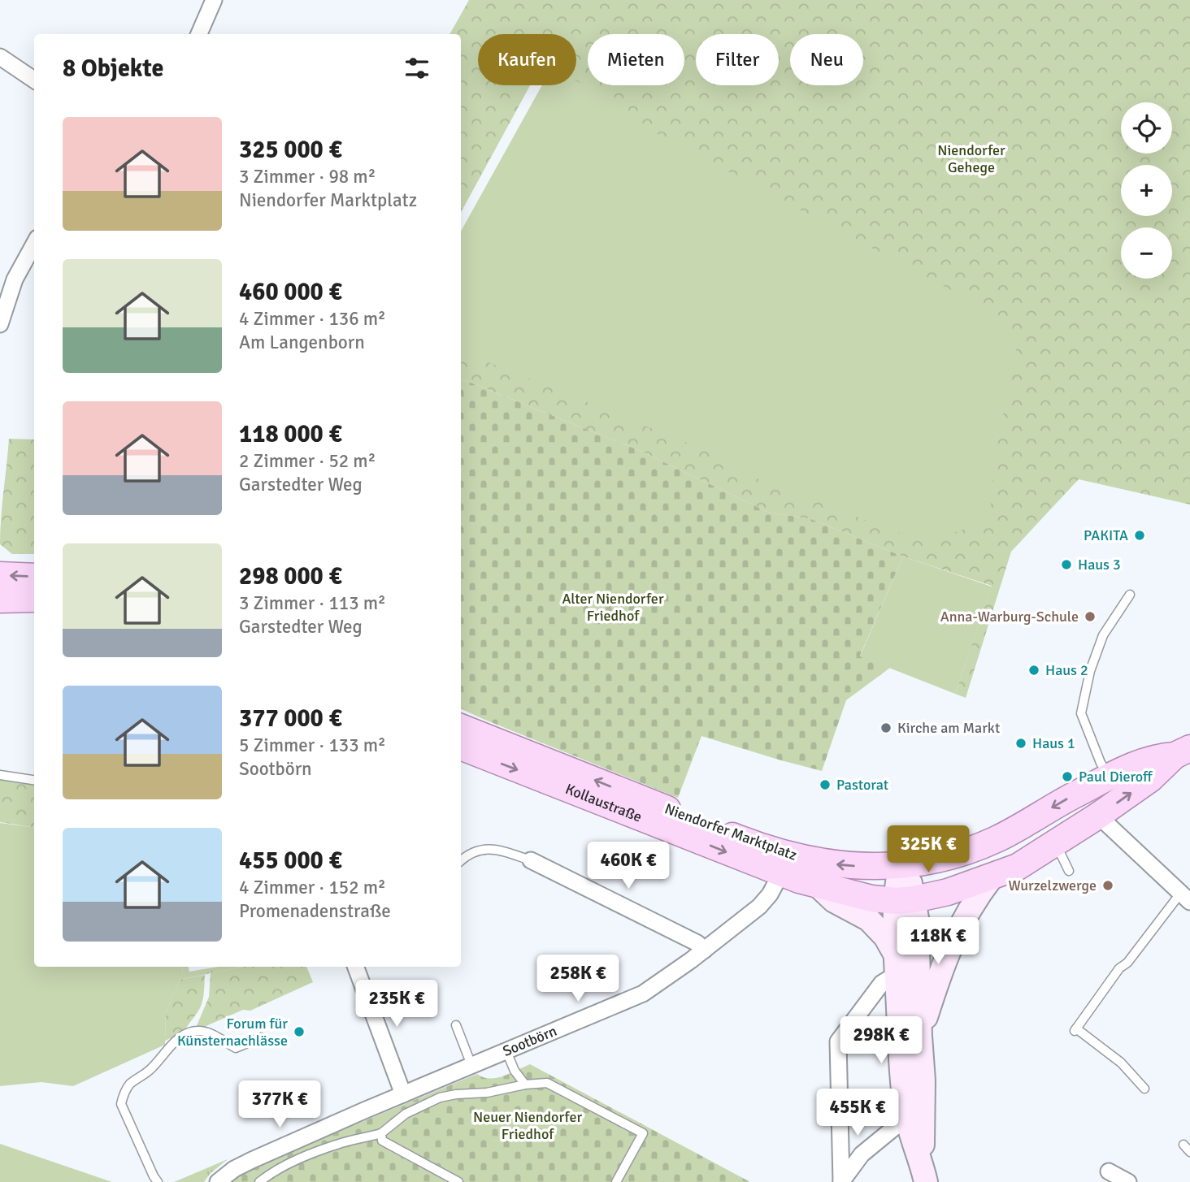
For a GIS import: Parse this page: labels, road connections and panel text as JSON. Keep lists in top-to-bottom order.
{
  "streets": {
    "main road": ["Kollaustraße", "Niendorfer Marktplatz"],
    "street": ["Sootbörn"]
  },
  "crossings": [
    ["Kollaustraße", "Niendorfer Marktplatz"],
    ["Kollaustraße", "Sootbörn"],
    ["Niendorfer Marktplatz", "Sootbörn"]
  ],
  "parks": ["Niendorfer Gehege", "Alter Niendorfer Friedhof", "Neuer Niendorfer Friedhof"],
  "places": [
    "PAKITA",
    "Haus 3",
    "Anna-Warburg-Schule",
    "Haus 2",
    "Kirche am Markt",
    "Haus 1",
    "Paul Dieroff",
    "Pastorat",
    "Wurzelzwerge",
    "Forum für Künsternachlässe"
  ],
  "page": {
    "chip": [
      "Kaufen",
      "Mieten",
      "Filter",
      "Neu"
    ],
    "heading": "8 Objekte",
    "map_buttons": ["+", "−"],
    "list": [
      {
        "name": "325 000 €",
        "note": "3 Zimmer · 98 m² · Niendorfer Marktplatz"
      },
      {
        "name": "460 000 €",
        "note": "4 Zimmer · 136 m² · Am Langenborn"
      },
      {
        "name": "118 000 €",
        "note": "2 Zimmer · 52 m² · Garstedter Weg"
      },
      {
        "name": "298 000 €",
        "note": "3 Zimmer · 113 m² · Garstedter Weg"
      },
      {
        "name": "377 000 €",
        "note": "5 Zimmer · 133 m² · Sootbörn"
      },
      {
        "name": "455 000 €",
        "note": "4 Zimmer · 152 m² · Promenadenstraße"
      }
    ],
    "price": [
      "325K €",
      "460K €",
      "118K €",
      "258K €",
      "235K €",
      "298K €",
      "377K €",
      "455K €"
    ]
  }
}
